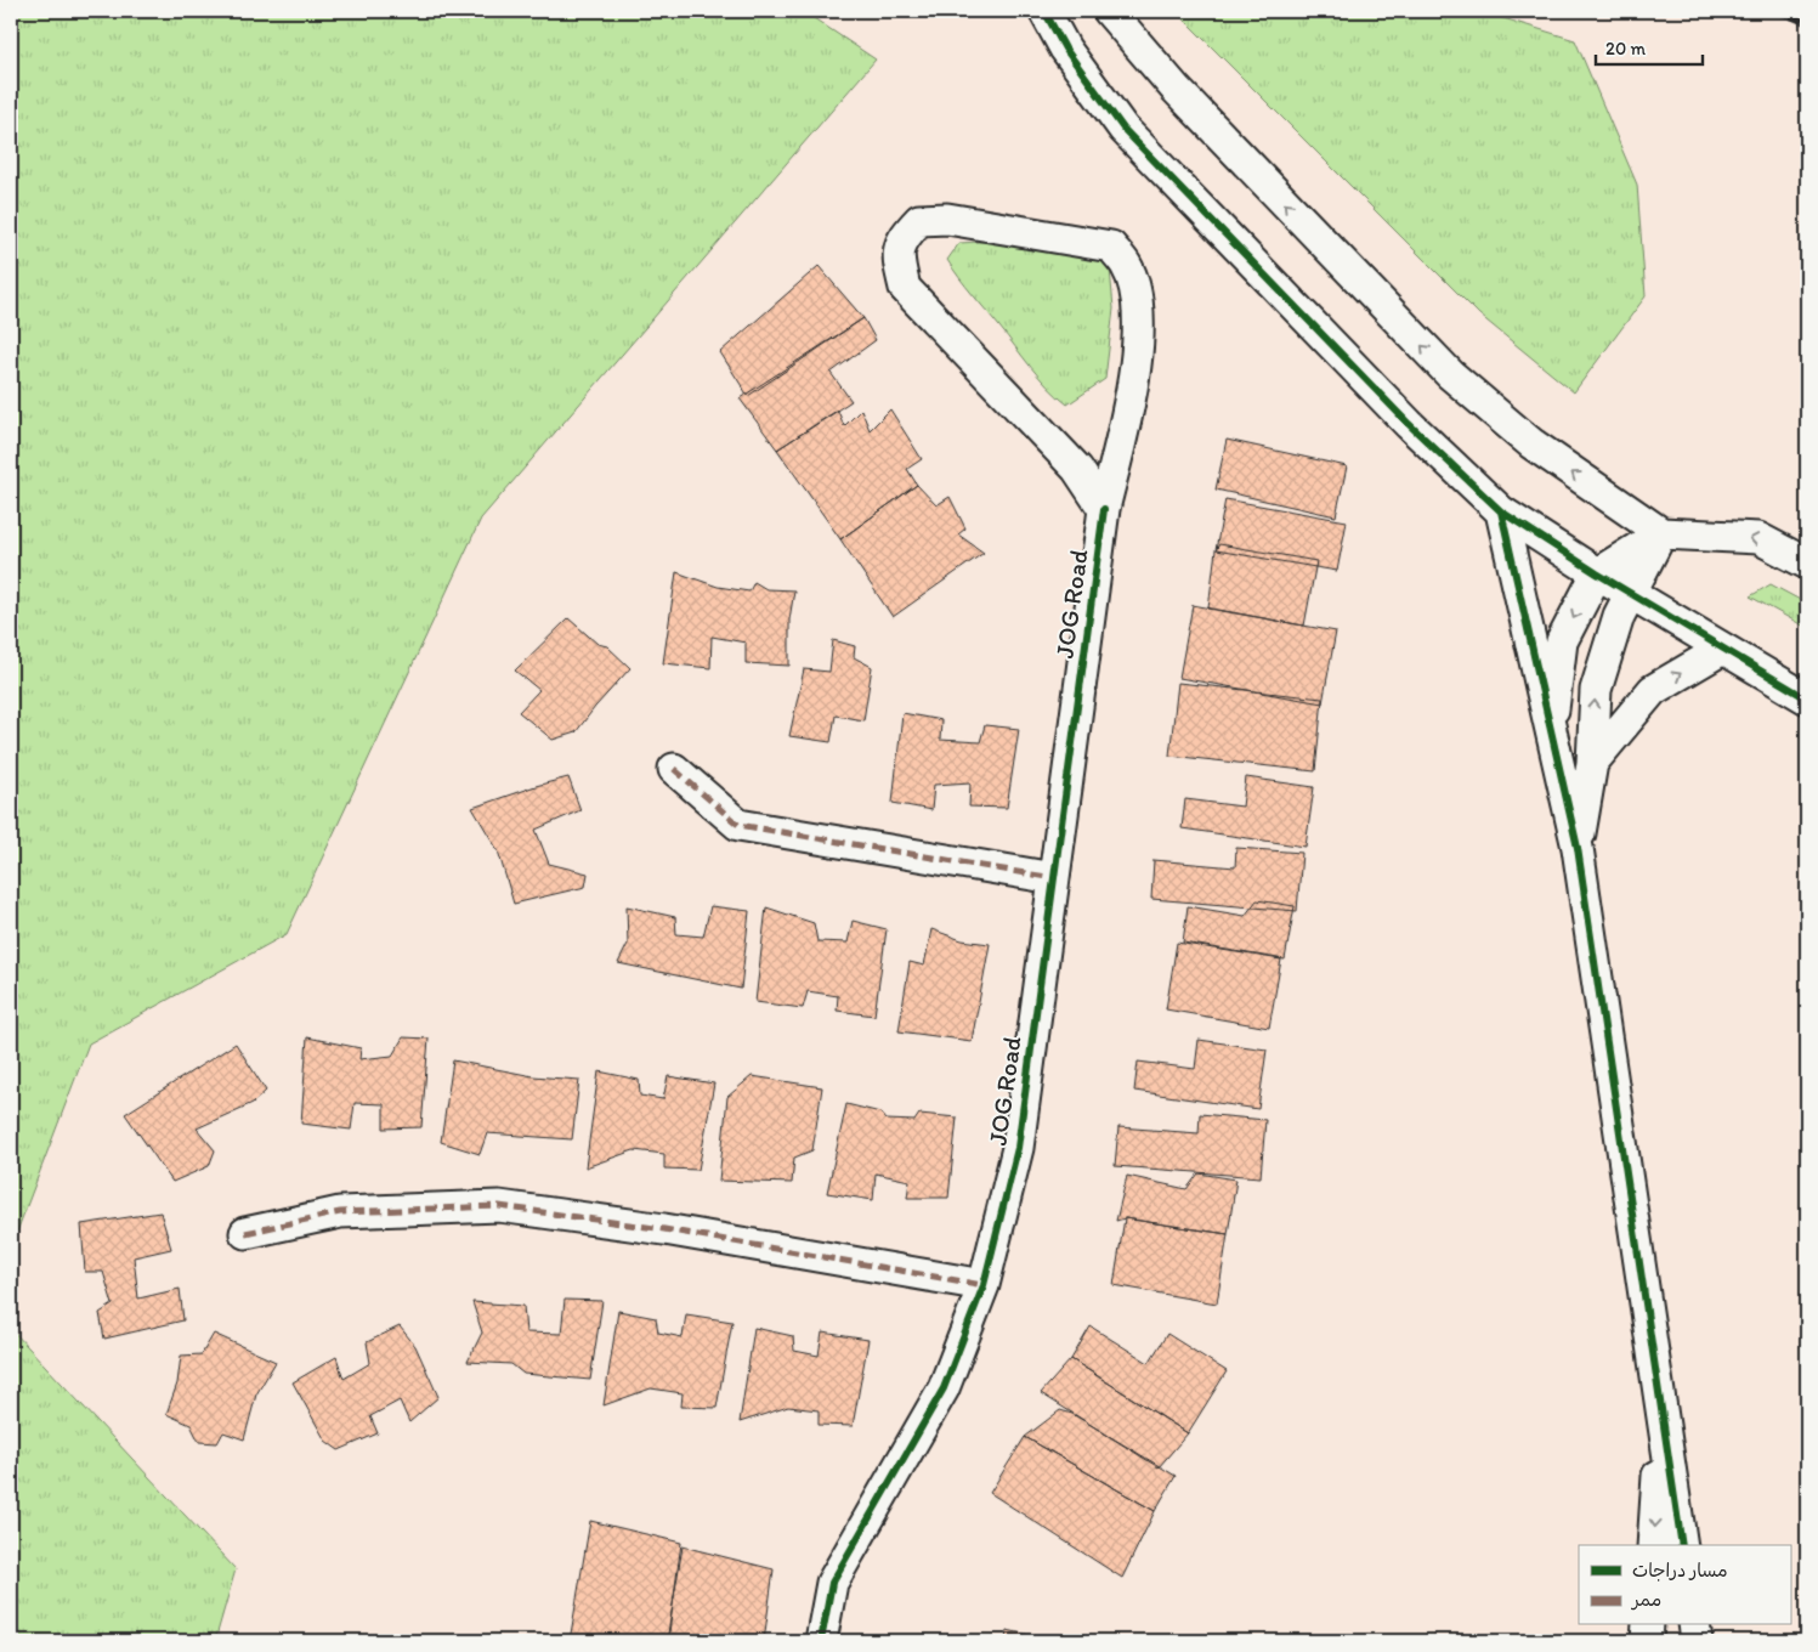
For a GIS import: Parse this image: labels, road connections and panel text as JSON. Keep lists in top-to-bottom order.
{
  "streets": {
    "street": ["JOG Road"]
  },
  "legend": ["مسار دراجات", "ممر"],
  "scale_bar": "20 m"
}
